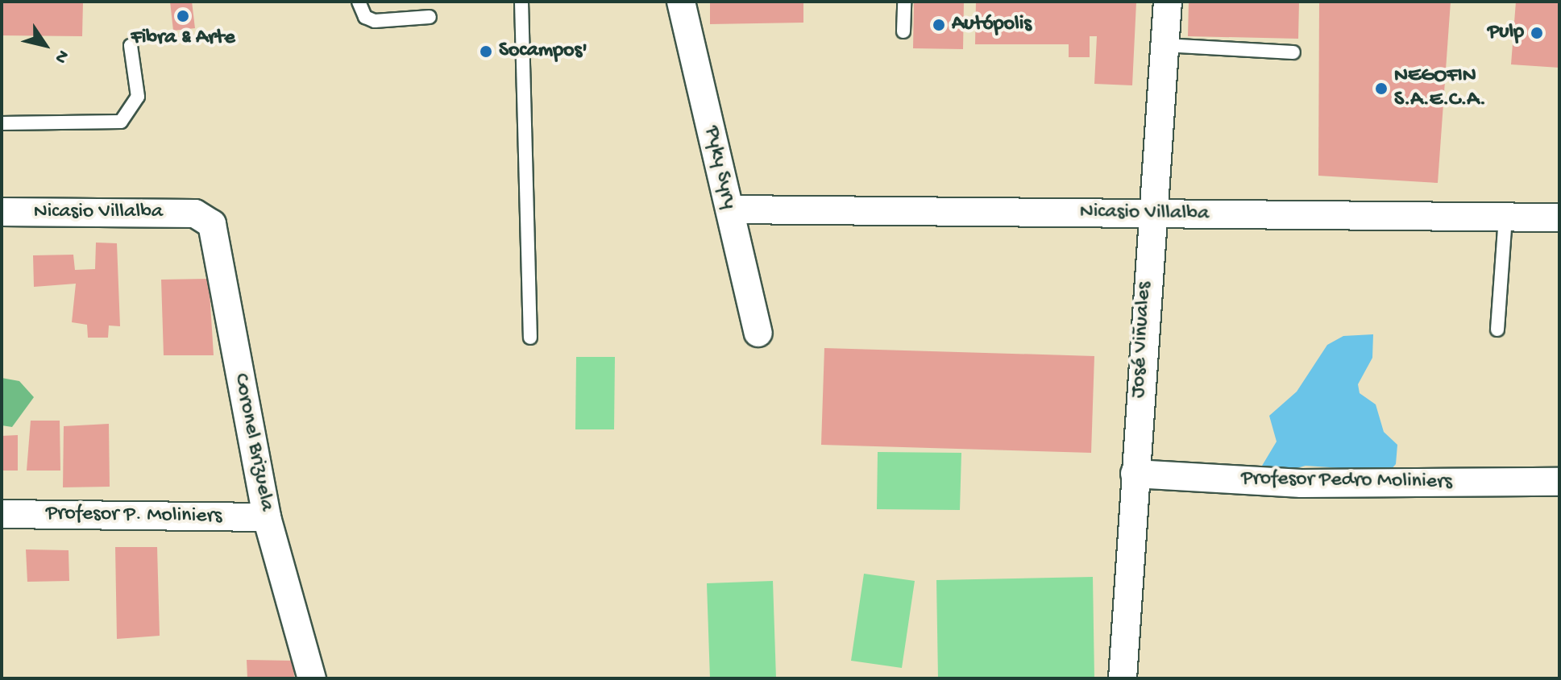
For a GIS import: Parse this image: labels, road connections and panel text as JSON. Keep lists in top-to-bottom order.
{
  "streets": {
    "street": [
      "Pyky Syry",
      "Nicasio Villalba",
      "José Viñuales",
      "Coronel Brizuela",
      "Profesor Pedro Moliniers",
      "Profesor P. Moliniers"
    ]
  },
  "crossings": [
    ["Pyky Syry", "Nicasio Villalba"],
    ["Nicasio Villalba", "José Viñuales"],
    ["Nicasio Villalba", "Coronel Brizuela"],
    ["José Viñuales", "Profesor Pedro Moliniers"],
    ["Coronel Brizuela", "Profesor P. Moliniers"]
  ],
  "places": [
    "Fibra & Arte",
    "Autópolis",
    "Pulp",
    "Socampos'",
    "NEGOFIN S.A.E.C.A."
  ],
  "north": "bottom right"
}
